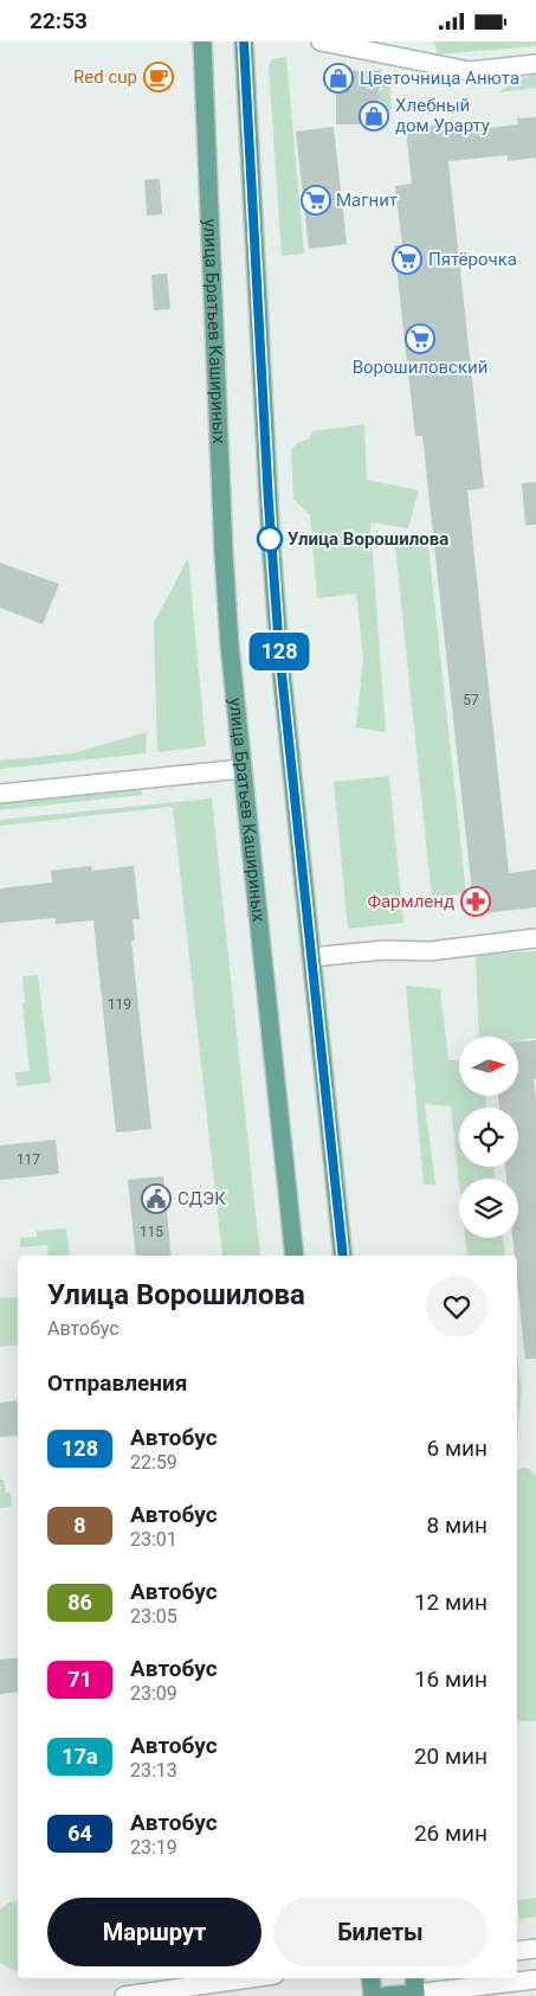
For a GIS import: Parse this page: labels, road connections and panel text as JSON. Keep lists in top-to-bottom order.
{
  "streets": {
    "main road": ["улица Братьев Кашириных"]
  },
  "places": {
    "cafe": ["Red cup"],
    "shop": ["Цветочница Анюта", "Хлебный дом Урарту"],
    "supermarket": ["Магнит", "Пятёрочка", "Ворошиловский"],
    "other": ["Улица Ворошилова"],
    "pharmacy": ["Фармленд"],
    "public building": ["СДЭК"]
  },
  "lines": ["bus line 128"],
  "house_numbers": [
    "57",
    "119",
    "117",
    "115"
  ],
  "north": "right",
  "page": {
    "status": "22:53",
    "on_map": "128",
    "heading": [
      ["Улица Ворошилова", "Автобус"],
      "Отправления"
    ],
    "list": [
      {
        "mark": "128",
        "name": "Автобус",
        "note": "22:59",
        "value": "6 мин"
      },
      {
        "mark": "8",
        "name": "Автобус",
        "note": "23:01",
        "value": "8 мин"
      },
      {
        "mark": "86",
        "name": "Автобус",
        "note": "23:05",
        "value": "12 мин"
      },
      {
        "mark": "71",
        "name": "Автобус",
        "note": "23:09",
        "value": "16 мин"
      },
      {
        "mark": "17a",
        "name": "Автобус",
        "note": "23:13",
        "value": "20 мин"
      },
      {
        "mark": "64",
        "name": "Автобус",
        "note": "23:19",
        "value": "26 мин"
      }
    ],
    "buttons": ["Маршрут", "Билеты"]
  }
}
